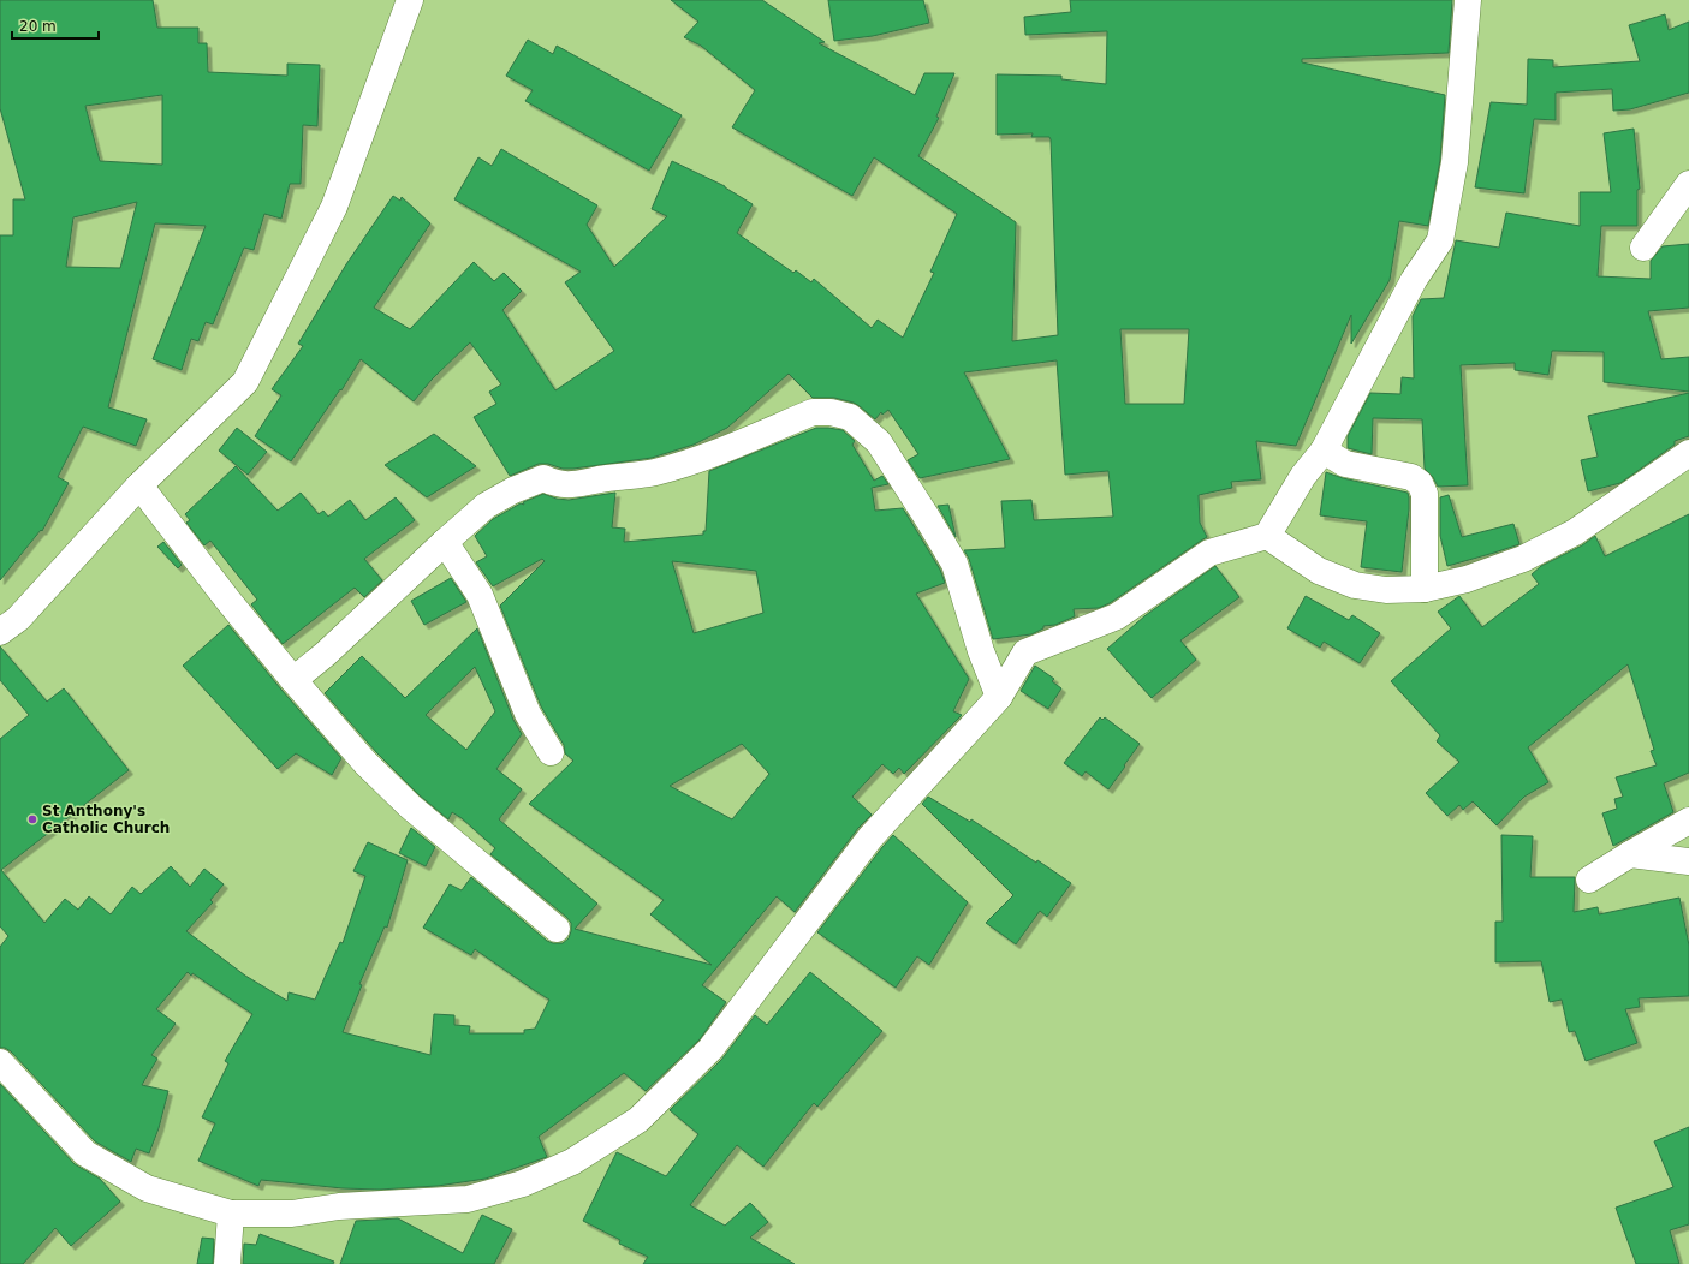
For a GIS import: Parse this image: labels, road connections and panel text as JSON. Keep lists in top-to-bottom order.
{
  "places": ["St Anthony's Catholic Church"],
  "scale_bar": "20 m"
}
